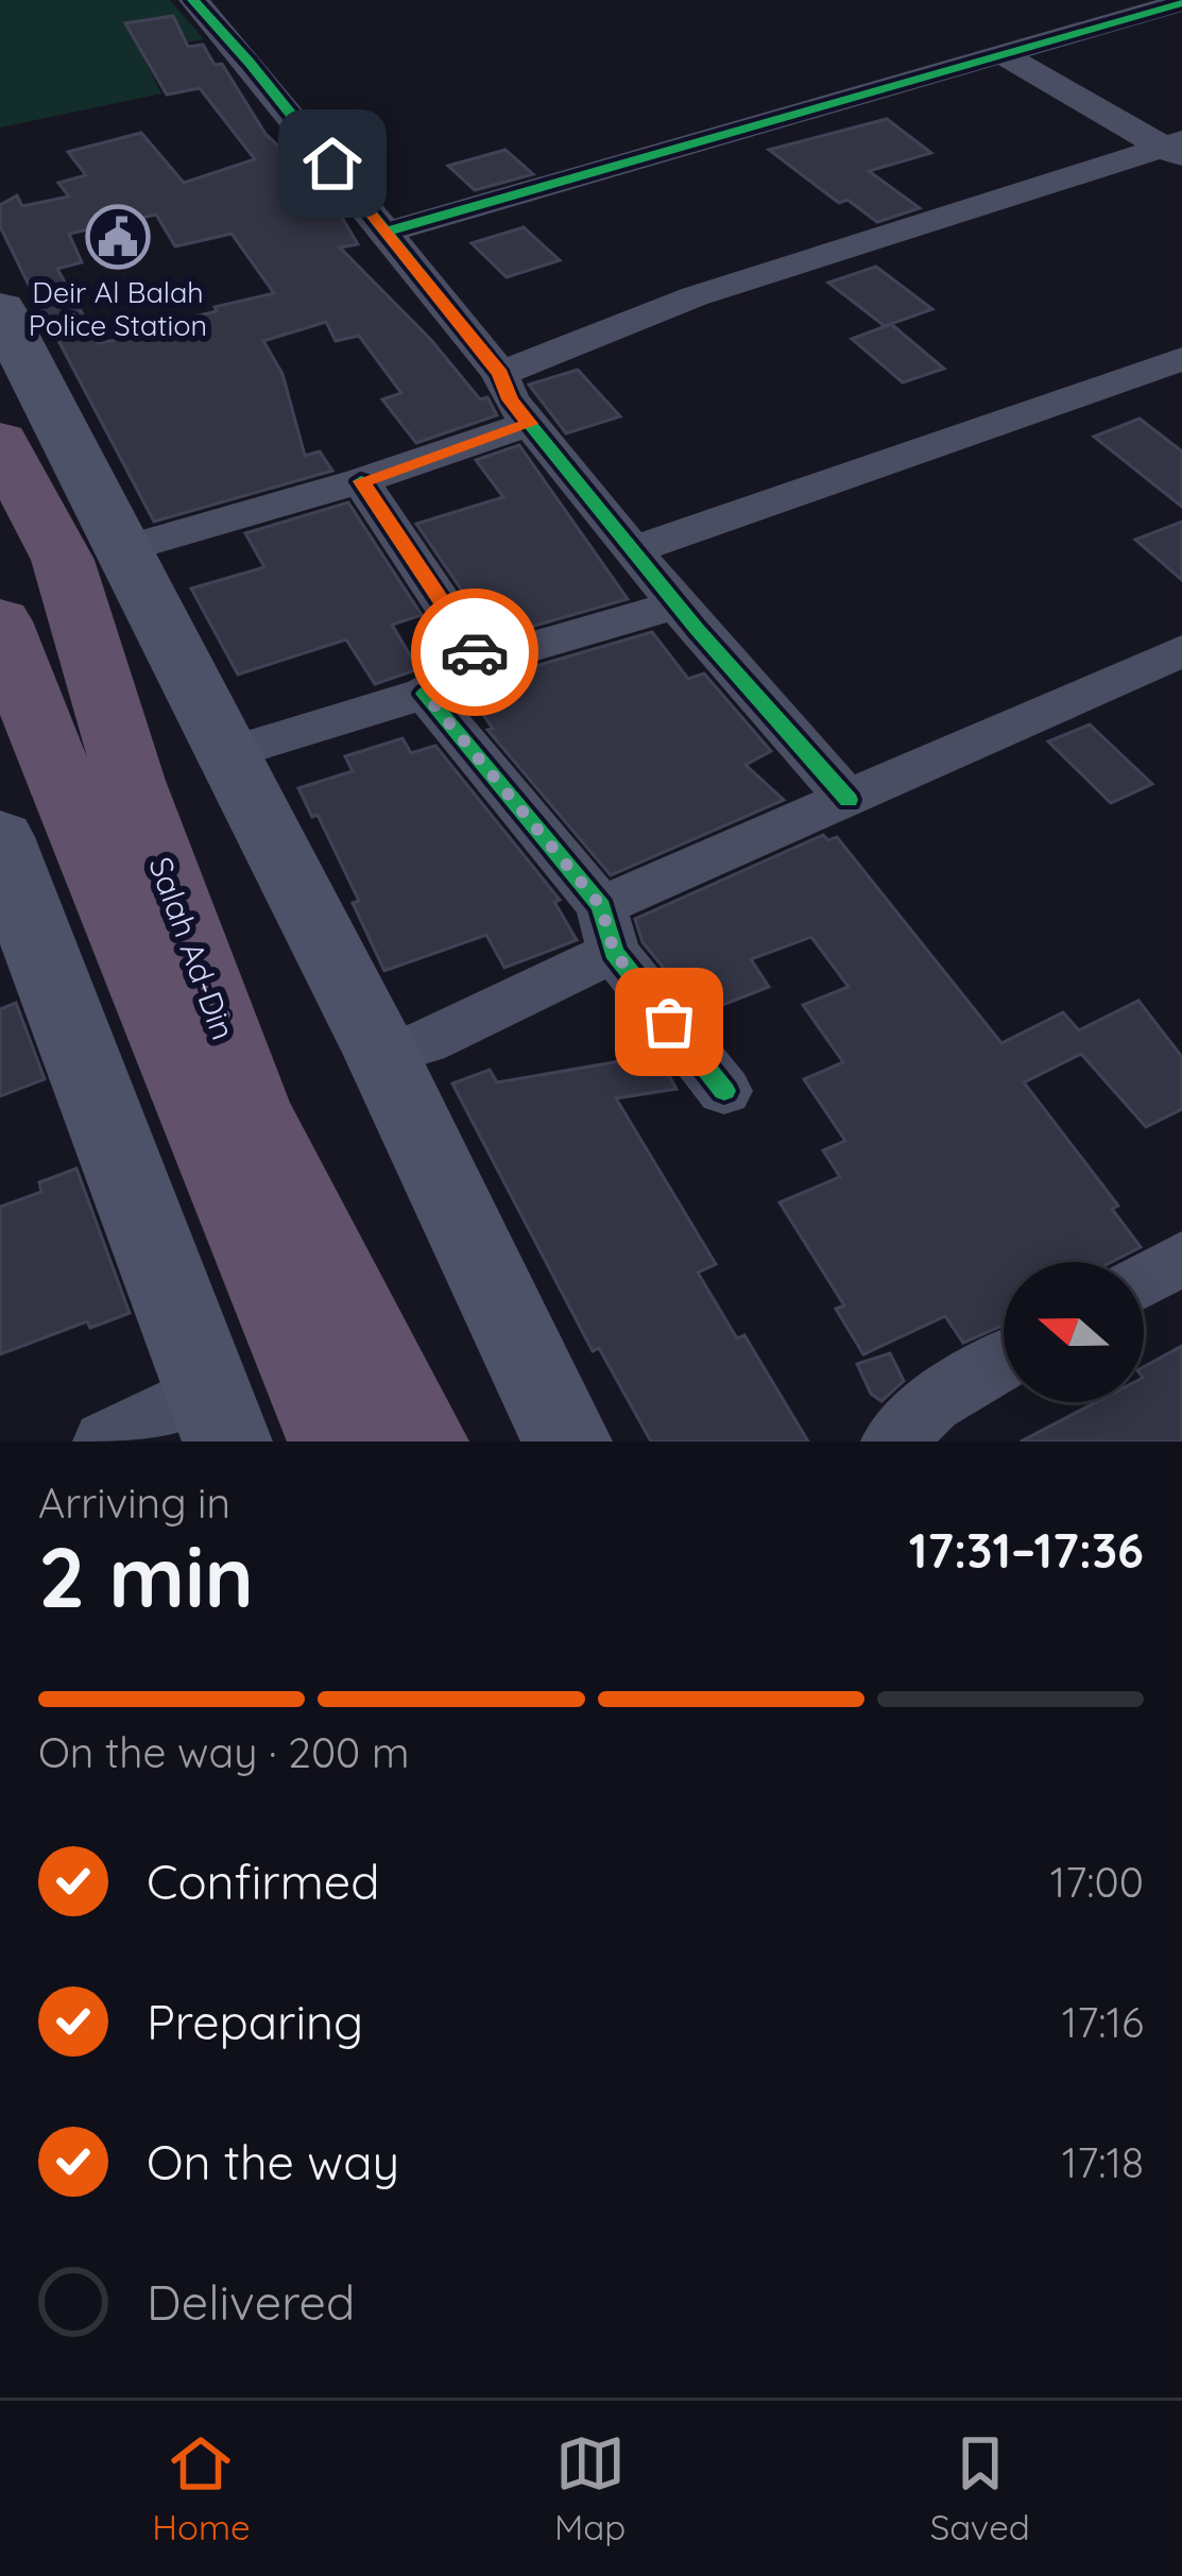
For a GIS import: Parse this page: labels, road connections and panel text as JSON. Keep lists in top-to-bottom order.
{
  "streets": {
    "highway": ["Salah Ad-Din"]
  },
  "places": {
    "public building": ["Deir Al Balah Police Station"]
  },
  "north": "left",
  "page": {
    "heading": ["2 min", "Arriving in", "17:31–17:36"],
    "bar": "On the way · 200 m",
    "list": [
      ["Confirmed", "17:00"],
      ["Preparing", "17:16"],
      ["On the way", "17:18"],
      "Delivered"
    ],
    "tabs": ["Home", "Map", "Saved"]
  }
}
